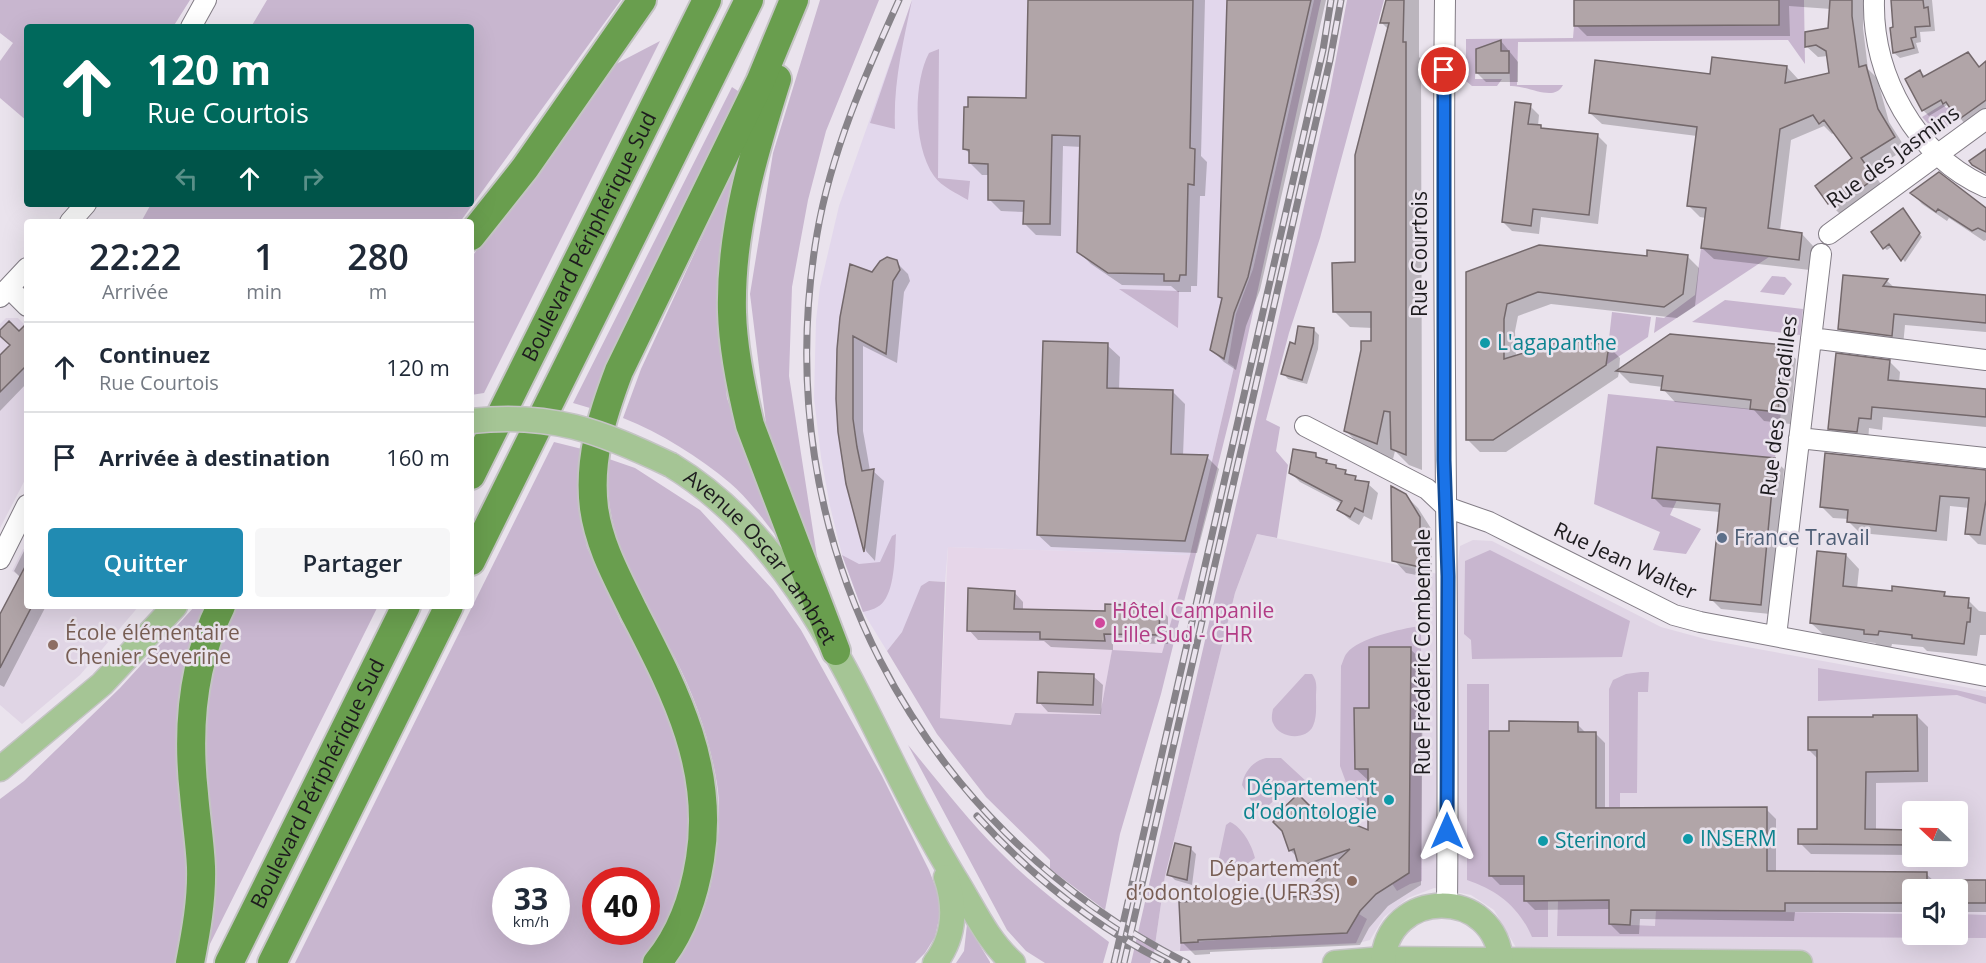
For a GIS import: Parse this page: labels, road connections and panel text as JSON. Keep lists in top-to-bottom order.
{
  "streets": {
    "highway": ["Boulevard Périphérique Sud"],
    "main road": ["Avenue Oscar Lambret"],
    "street": [
      "Rue des Jasmins",
      "Rue Courtois",
      "Rue des Doradilles",
      "Rue Jean Walter",
      "Rue Frédéric Combemale"
    ]
  },
  "crossings": [
    ["Rue Courtois", "Rue Jean Walter"],
    ["Rue Courtois", "Rue Frédéric Combemale"],
    ["Rue des Doradilles", "Rue Jean Walter"],
    ["Rue Jean Walter", "Rue Frédéric Combemale"]
  ],
  "places": [
    "L'agapanthe",
    "France Travail",
    "Hôtel Campanile Lille Sud - CHR",
    "École élémentaire Chenier Severine",
    "Département d’odontologie",
    "INSERM",
    "Sterinord",
    "Département d’odontologie (UFR3S)"
  ],
  "north": "left",
  "page": {
    "turn": ["120 m", "Rue Courtois"],
    "eta": [
      "22:22",
      "Arrivée",
      "1",
      "min",
      "280",
      "m"
    ],
    "list": [
      {
        "name": "Continuez",
        "note": "Rue Courtois",
        "value": "120 m"
      },
      {
        "name": "Arrivée à destination",
        "value": "160 m"
      }
    ],
    "buttons": ["Quitter", "Partager"],
    "speed": "33 km/h",
    "limit": "40"
  }
}
